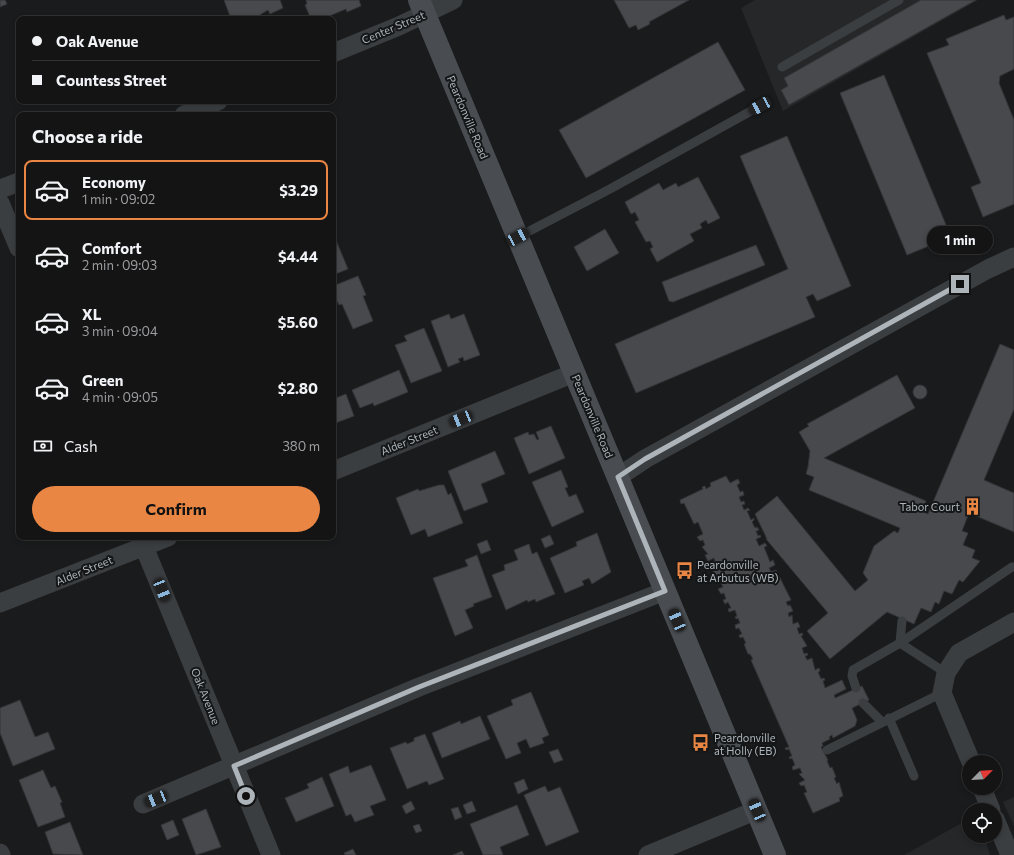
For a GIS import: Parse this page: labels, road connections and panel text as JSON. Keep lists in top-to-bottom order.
{
  "streets": {
    "main road": ["Peardonville Road"],
    "street": ["Center Street", "Alder Street", "Oak Avenue"]
  },
  "crossings": [
    ["Center Street", "Peardonville Road"],
    ["Peardonville Road", "Alder Street"],
    ["Alder Street", "Oak Avenue"]
  ],
  "places": {
    "building": ["Tabor Court"],
    "bus stop": ["Peardonville at Arbutus (WB)", "Peardonville at Holly (EB)"]
  },
  "north": "top right",
  "page": {
    "banner": ["Oak Avenue", "Countess Street"],
    "heading": "Choose a ride",
    "list": [
      {
        "name": "Economy",
        "note": "1 min · 09:02",
        "value": "$3.29"
      },
      {
        "name": "Comfort",
        "note": "2 min · 09:03",
        "value": "$4.44"
      },
      {
        "name": "XL",
        "note": "3 min · 09:04",
        "value": "$5.60"
      },
      {
        "name": "Green",
        "note": "4 min · 09:05",
        "value": "$2.80"
      }
    ],
    "bubble": "1 min",
    "pay": ["Cash", "380 m"],
    "buttons": "Confirm"
  }
}
